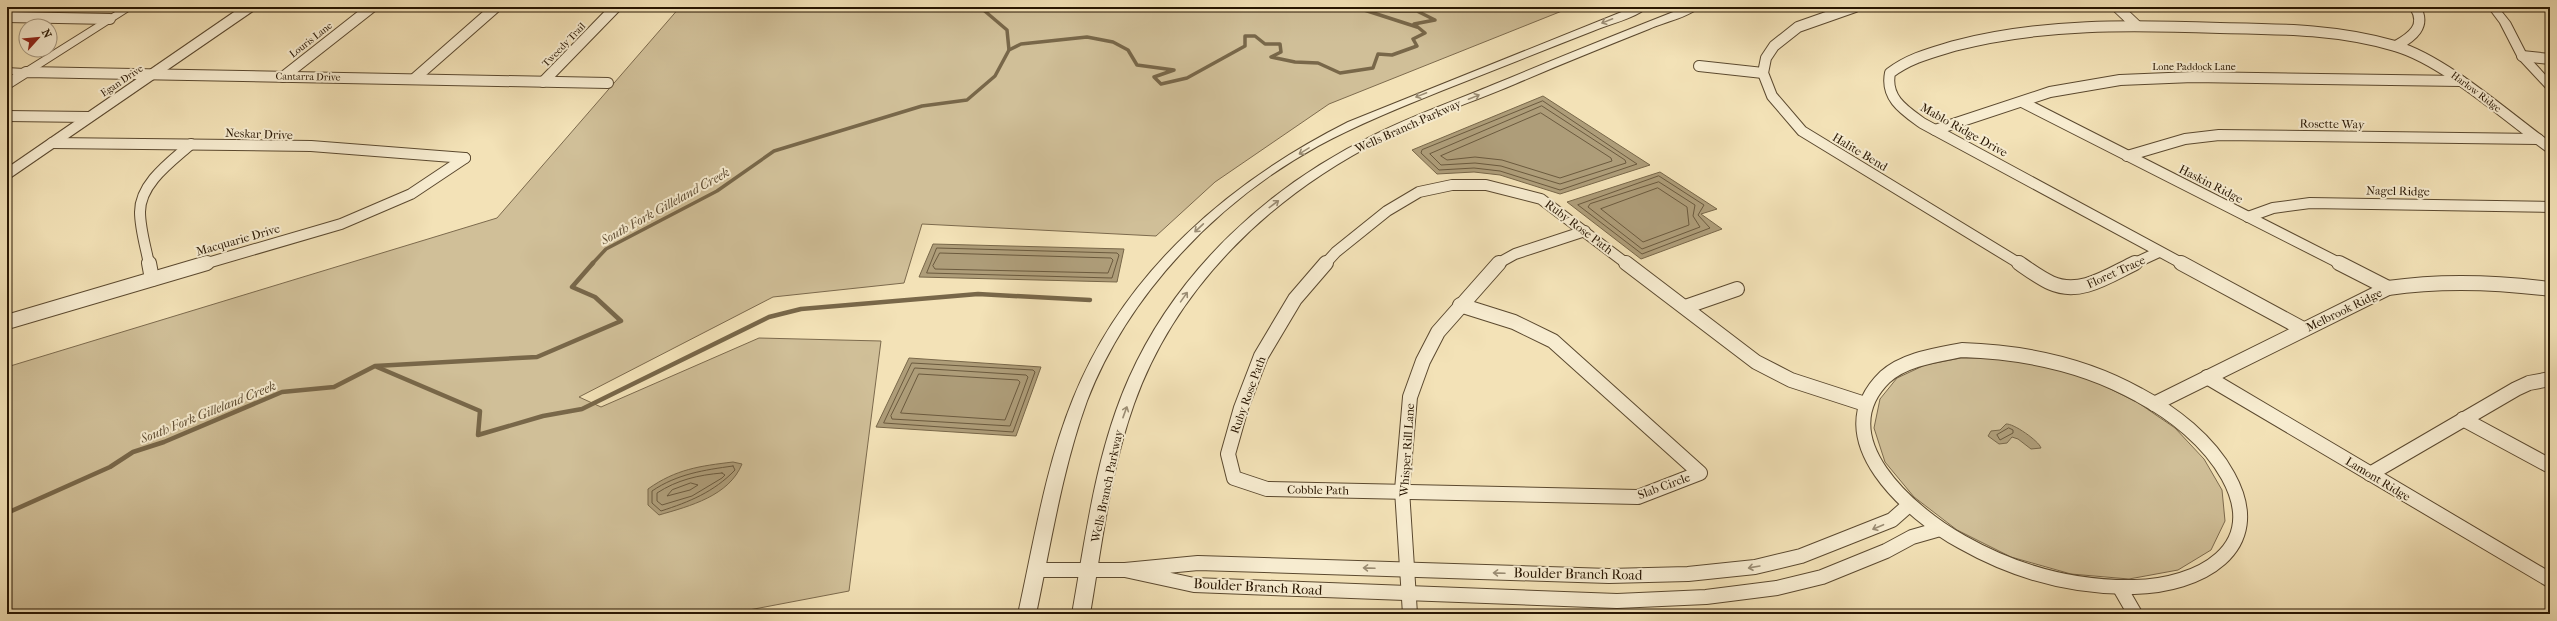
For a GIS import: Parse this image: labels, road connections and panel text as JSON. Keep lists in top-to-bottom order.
{
  "streets": {
    "street": [
      "Louris Lane",
      "Tweedy Trail",
      "Lone Paddock Lane",
      "Cantarra Drive",
      "Egan Drive",
      "Harlow Ridge",
      "Rosette Way",
      "Wells Branch Parkway",
      "Mablo Ridge Drive",
      "Neskar Drive",
      "Halite Bend",
      "Haskin Ridge",
      "Nagel Ridge",
      "Ruby Rose Path",
      "Macquarie Drive",
      "Floret Trace",
      "Melbrook Ridge",
      "Whisper Rill Lane",
      "Lamont Ridge",
      "Slab Circle",
      "Cobble Path",
      "Boulder Branch Road"
    ]
  },
  "crossings": [
    ["Louris Lane", "Cantarra Drive"],
    ["Tweedy Trail", "Cantarra Drive"],
    ["Lone Paddock Lane", "Harlow Ridge"],
    ["Lone Paddock Lane", "Mablo Ridge Drive"],
    ["Lone Paddock Lane", "Haskin Ridge"],
    ["Cantarra Drive", "Egan Drive"],
    ["Egan Drive", "Neskar Drive"],
    ["Harlow Ridge", "Rosette Way"],
    ["Harlow Ridge", "Mablo Ridge Drive"],
    ["Rosette Way", "Haskin Ridge"],
    ["Mablo Ridge Drive", "Floret Trace"],
    ["Mablo Ridge Drive", "Melbrook Ridge"],
    ["Neskar Drive", "Macquarie Drive"],
    ["Halite Bend", "Floret Trace"],
    ["Haskin Ridge", "Nagel Ridge"],
    ["Haskin Ridge", "Melbrook Ridge"],
    ["Ruby Rose Path", "Whisper Rill Lane"],
    ["Ruby Rose Path", "Cobble Path"],
    ["Melbrook Ridge", "Lamont Ridge"],
    ["Whisper Rill Lane", "Slab Circle"],
    ["Whisper Rill Lane", "Cobble Path"],
    ["Whisper Rill Lane", "Boulder Branch Road"],
    ["Slab Circle", "Cobble Path"]
  ],
  "water": ["South Fork Gilleland Creek"],
  "north": "top right"
}
